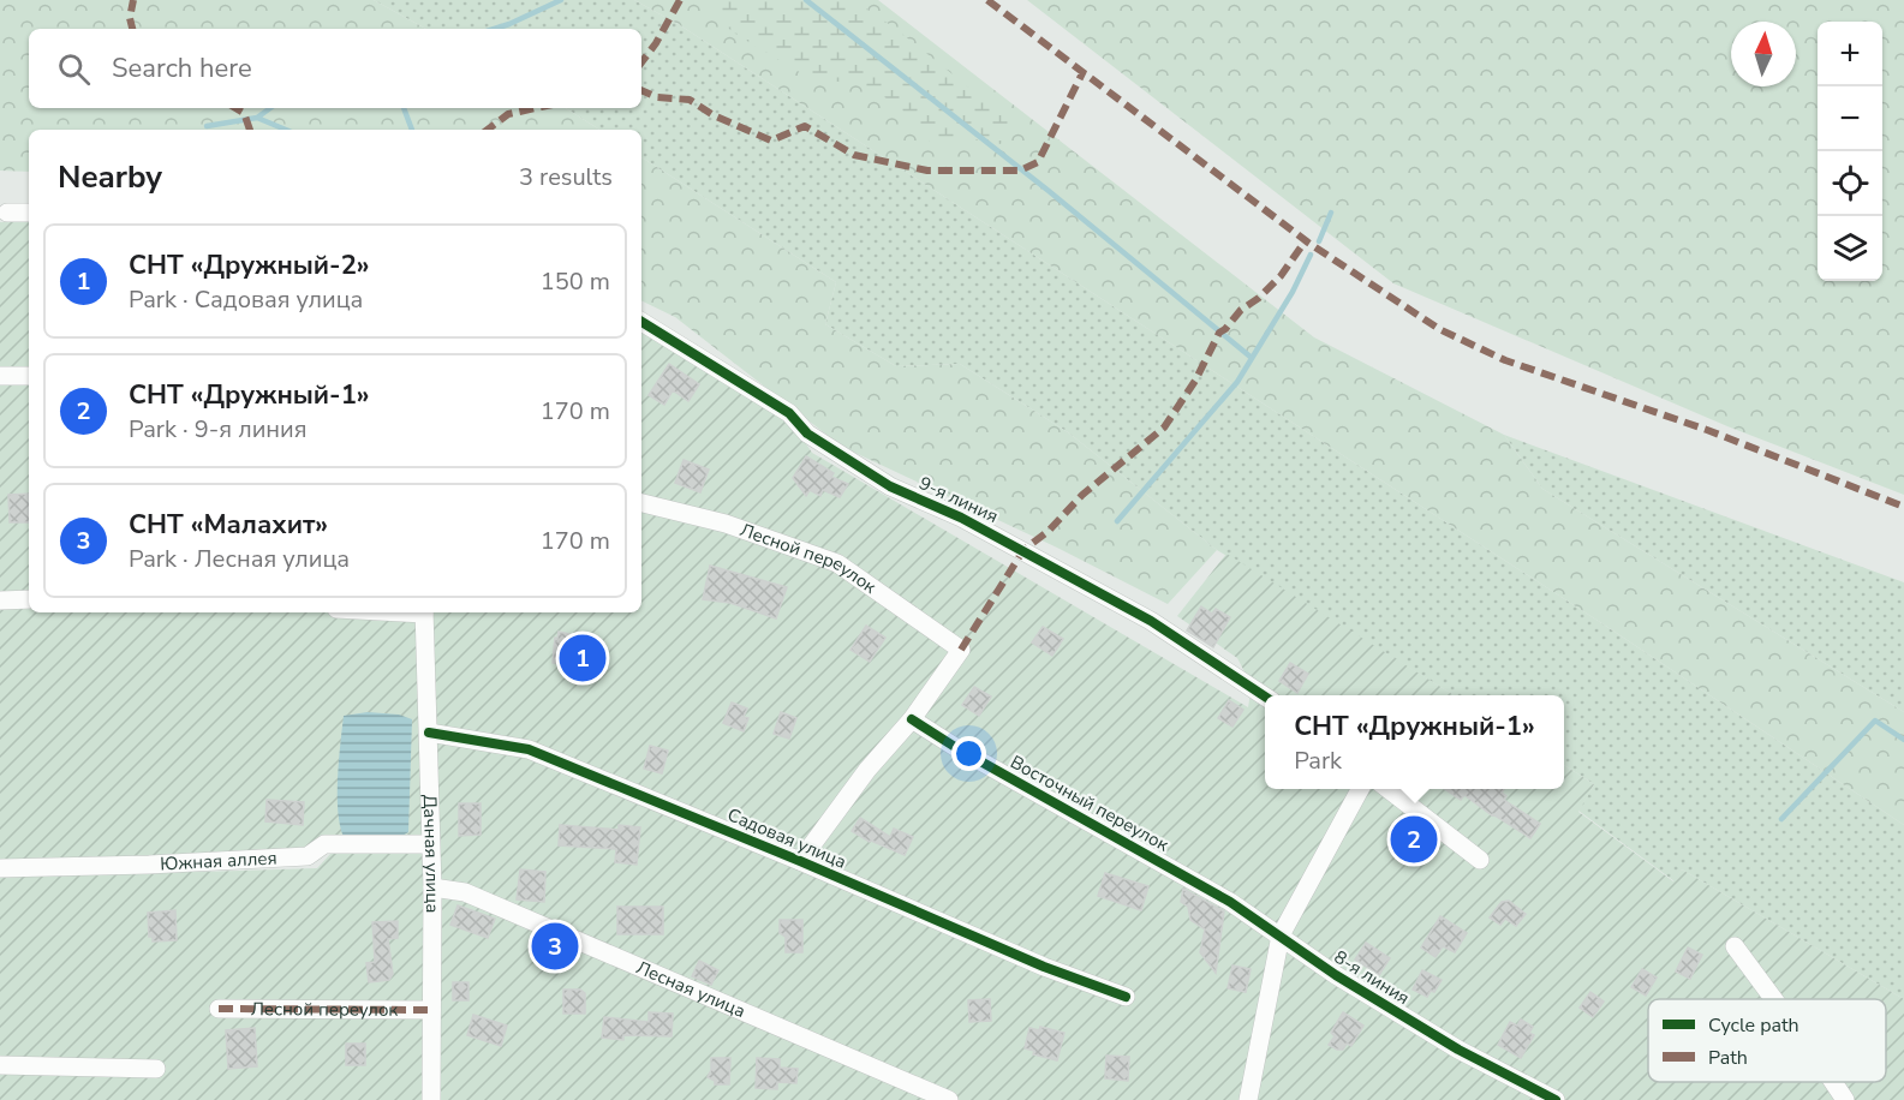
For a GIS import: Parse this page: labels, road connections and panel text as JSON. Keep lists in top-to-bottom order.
{
  "streets": {
    "street": [
      "9-я линия",
      "Лесной переулок",
      "Восточный переулок",
      "Садовая улица",
      "Дачная улица",
      "Южная аллея",
      "8-я линия",
      "Лесная улица"
    ]
  },
  "crossings": [
    ["Лесной переулок", "Восточный переулок"],
    ["Лесной переулок", "Дачная улица"],
    ["Восточный переулок", "8-я линия"],
    ["Садовая улица", "Дачная улица"],
    ["Дачная улица", "Южная аллея"],
    ["Дачная улица", "Лесная улица"]
  ],
  "legend": ["Cycle path", "Path"],
  "north": "top",
  "page": {
    "map_buttons": ["+", "−"],
    "search": "Search here",
    "heading": ["Nearby", "3 results"],
    "list": [
      {
        "mark": "1",
        "name": "СНТ «Дружный-2»",
        "note": "Park · Садовая улица",
        "value": "150 m"
      },
      {
        "mark": "2",
        "name": "СНТ «Дружный-1»",
        "note": "Park · 9-я линия",
        "value": "170 m"
      },
      {
        "mark": "3",
        "name": "СНТ «Малахит»",
        "note": "Park · Лесная улица",
        "value": "170 m"
      }
    ],
    "pins": ["1", "2", "3"],
    "popup": ["СНТ «Дружный-1»", "Park"]
  }
}
